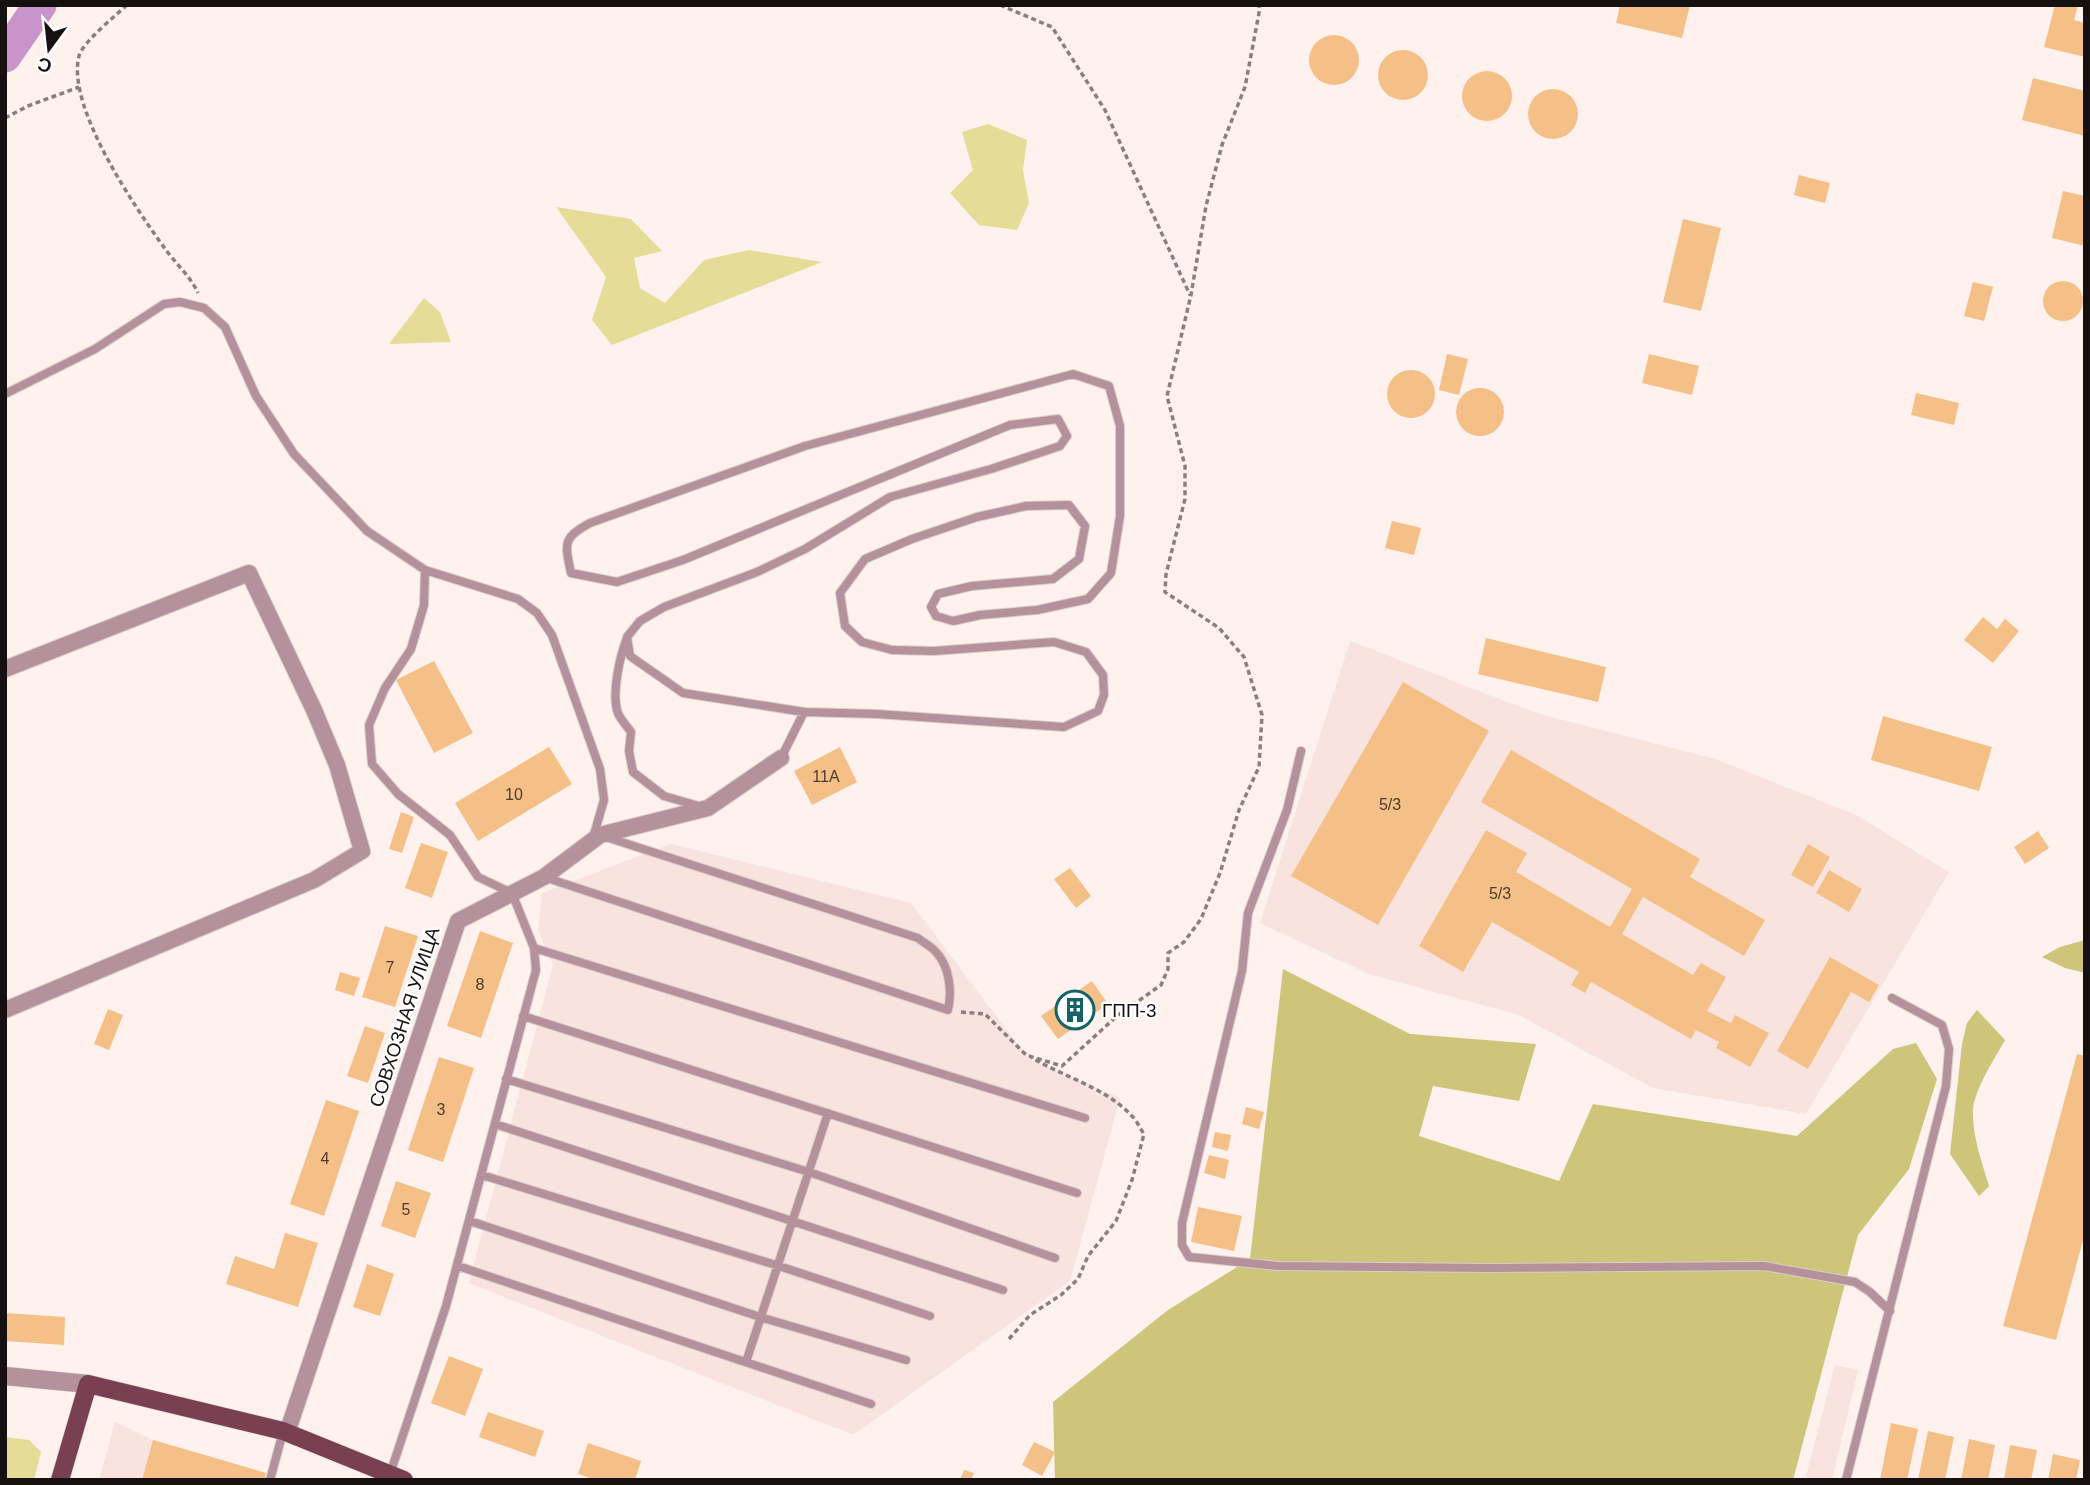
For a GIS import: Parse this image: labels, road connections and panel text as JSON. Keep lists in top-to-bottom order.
{
  "streets": {
    "street": ["СОВХОЗНАЯ УЛИЦА"]
  },
  "places": {
    "building": ["ГПП-3"]
  },
  "house_numbers": [
    "11А",
    "10",
    "5/3",
    "5/3",
    "7",
    "8",
    "3",
    "4",
    "5"
  ],
  "north": "bottom"
}
